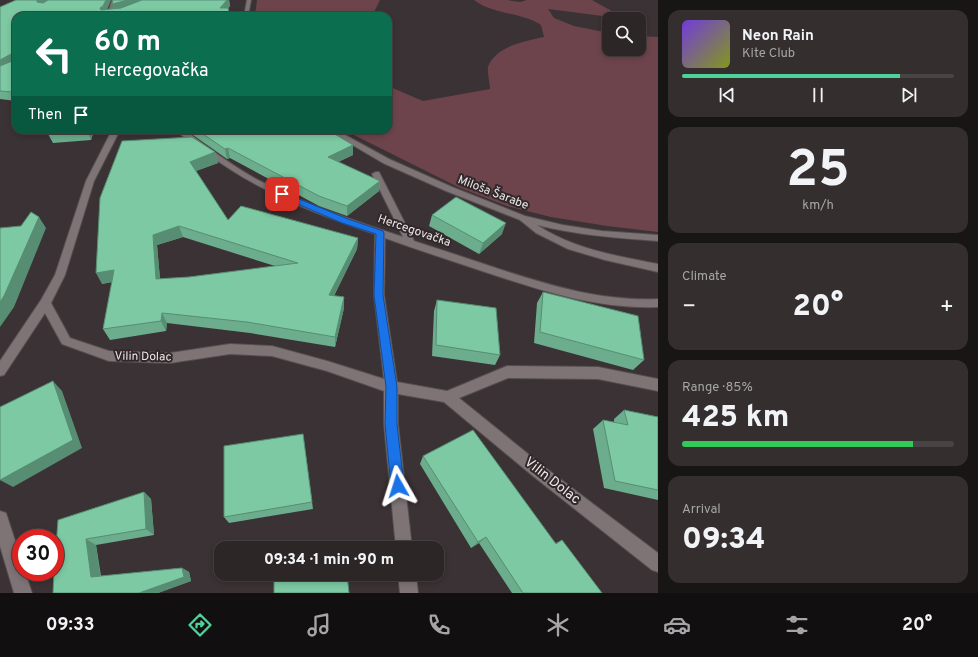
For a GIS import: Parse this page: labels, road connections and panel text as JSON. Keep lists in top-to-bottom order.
{
  "streets": {
    "street": ["Miloša Šarabe", "Hercegovačka", "Vilin Dolac"]
  },
  "page": {
    "turn": ["60 m", "Hercegovačka"],
    "song": ["Neon Rain", "Kite Club"],
    "then": "Then",
    "tile": [
      ["25", "km/h"],
      "Climate",
      ["Range · 85%", "425 km"],
      ["Arrival", "09:34"]
    ],
    "heat": ["−", "20°", "+"],
    "limit": "30",
    "trip": "09:34 · 1 min · 90 m",
    "tabs": ["09:33", "20°"]
  }
}
